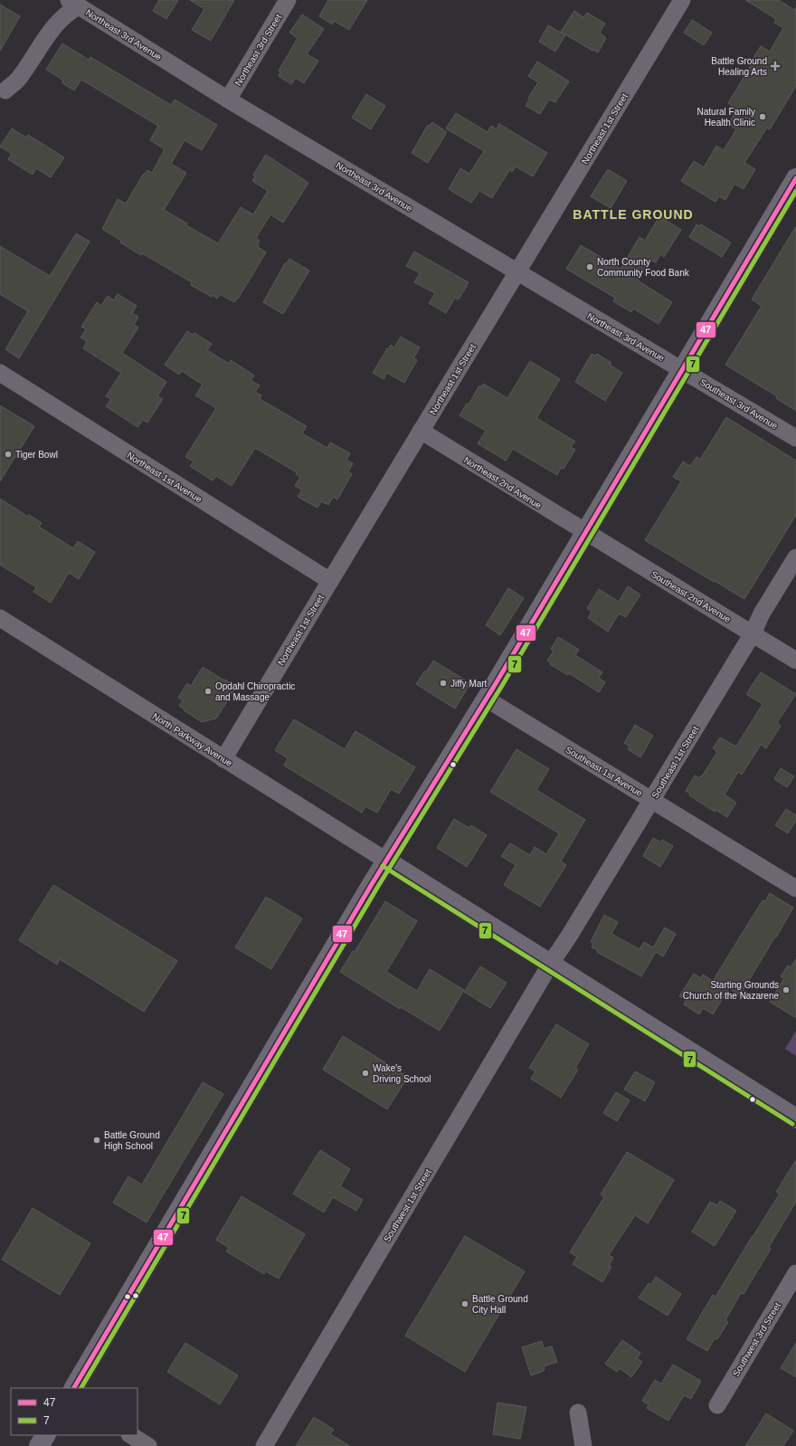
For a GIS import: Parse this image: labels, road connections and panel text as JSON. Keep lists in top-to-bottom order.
{
  "streets": {
    "street": [
      "Northeast 3rd Avenue",
      "Northeast 3rd Street",
      "Northeast 1st Street",
      "Southeast 3rd Avenue",
      "Northeast 1st Avenue",
      "Northeast 2nd Avenue",
      "Southeast 2nd Avenue",
      "North Parkway Avenue",
      "Southeast 1st Street",
      "Southeast 1st Avenue",
      "Southwest 1st Street",
      "Southwest 3rd Street"
    ]
  },
  "crossings": [
    ["Northeast 3rd Avenue", "Northeast 3rd Street"],
    ["Northeast 3rd Avenue", "Northeast 1st Street"],
    ["Northeast 3rd Avenue", "Southeast 3rd Avenue"],
    ["Northeast 1st Street", "Northeast 1st Avenue"],
    ["Northeast 1st Street", "Northeast 2nd Avenue"],
    ["Northeast 1st Street", "North Parkway Avenue"],
    ["Northeast 2nd Avenue", "Southeast 2nd Avenue"],
    ["Southeast 2nd Avenue", "Southeast 1st Street"],
    ["Southeast 1st Street", "Southeast 1st Avenue"],
    ["Southeast 1st Street", "Southwest 1st Street"]
  ],
  "districts": ["BATTLE GROUND"],
  "places": {
    "health": ["Battle Ground Healing Arts"],
    "other": [
      "Natural Family Health Clinic",
      "North County Community Food Bank",
      "Tiger Bowl",
      "Jiffy Mart",
      "Opdahl Chiropractic and Massage",
      "Starting Grounds Church of the Nazarene",
      "Wake's Driving School",
      "Battle Ground High School",
      "Battle Ground City Hall"
    ]
  },
  "lines": ["transit line 47", "transit line 7"],
  "legend": ["47", "7"]
}
